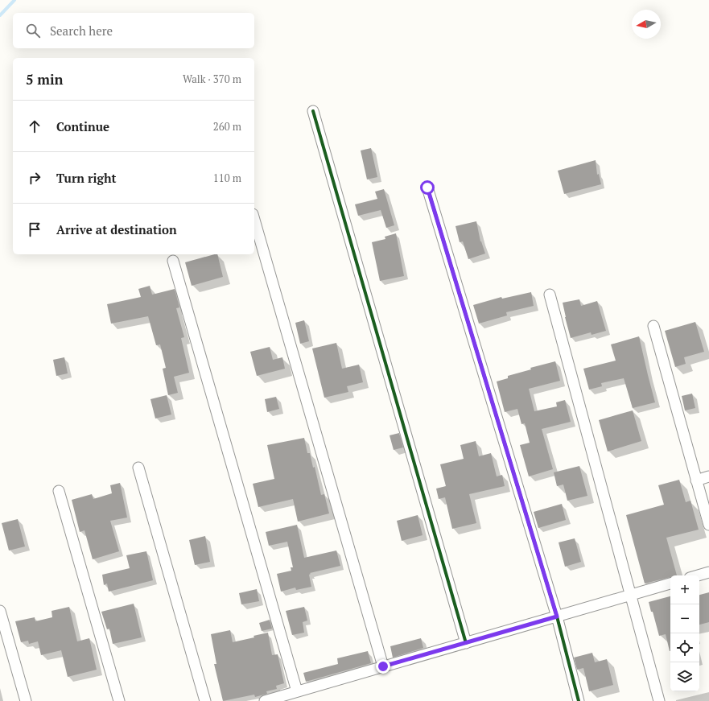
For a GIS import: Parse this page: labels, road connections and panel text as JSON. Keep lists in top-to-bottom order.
{
  "north": "left",
  "page": {
    "search": "Search here",
    "heading": ["5 min", "Walk · 370 m"],
    "list": [
      ["Continue", "260 m"],
      ["Turn right", "110 m"],
      "Arrive at destination"
    ],
    "map_buttons": ["+", "−"]
  }
}
